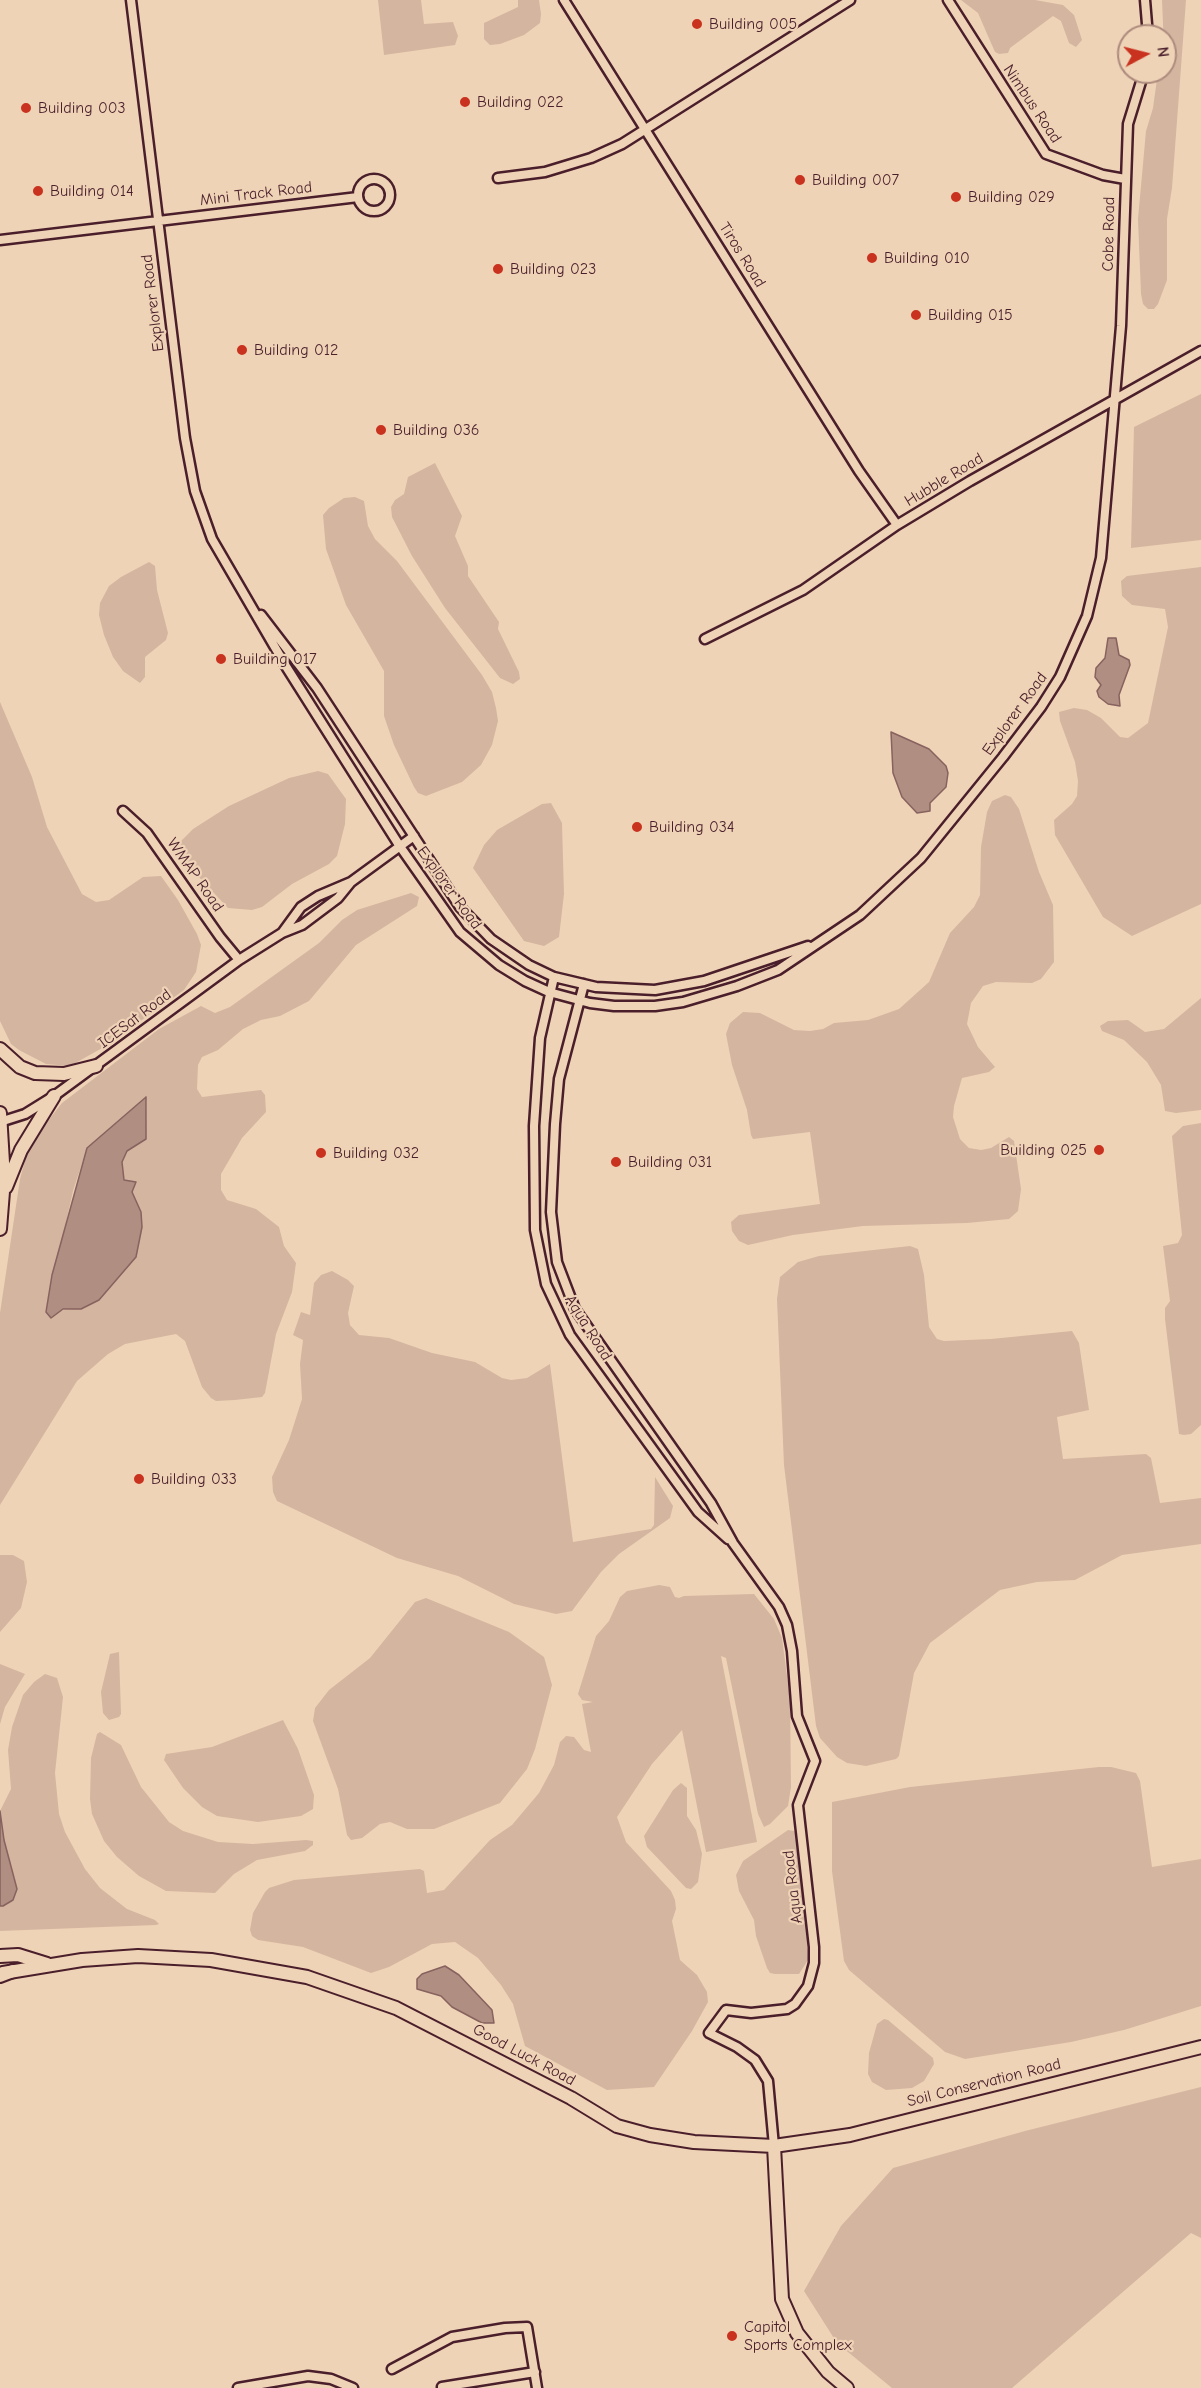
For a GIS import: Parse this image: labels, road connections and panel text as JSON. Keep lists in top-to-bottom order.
{
  "streets": {
    "main road": ["Good Luck Road", "Soil Conservation Road"],
    "street": [
      "Nimbus Road",
      "Mini Track Road",
      "Cobe Road",
      "Tiros Road",
      "Explorer Road",
      "Hubble Road",
      "WMAP Road",
      "ICESat Road",
      "Aqua Road"
    ]
  },
  "crossings": [
    ["Nimbus Road", "Cobe Road"],
    ["Mini Track Road", "Explorer Road"],
    ["Cobe Road", "Explorer Road"],
    ["Cobe Road", "Hubble Road"],
    ["Tiros Road", "Hubble Road"],
    ["Explorer Road", "Hubble Road"],
    ["Explorer Road", "ICESat Road"],
    ["Explorer Road", "Aqua Road"],
    ["WMAP Road", "ICESat Road"],
    ["Aqua Road", "Good Luck Road"],
    ["Aqua Road", "Soil Conservation Road"],
    ["Good Luck Road", "Soil Conservation Road"]
  ],
  "places": [
    "Building 005",
    "Building 022",
    "Building 003",
    "Building 007",
    "Building 014",
    "Building 029",
    "Building 010",
    "Building 023",
    "Building 015",
    "Building 012",
    "Building 036",
    "Building 017",
    "Building 034",
    "Building 025",
    "Building 032",
    "Building 031",
    "Building 033",
    "Capitol Sports Complex"
  ],
  "north": "right"
}
